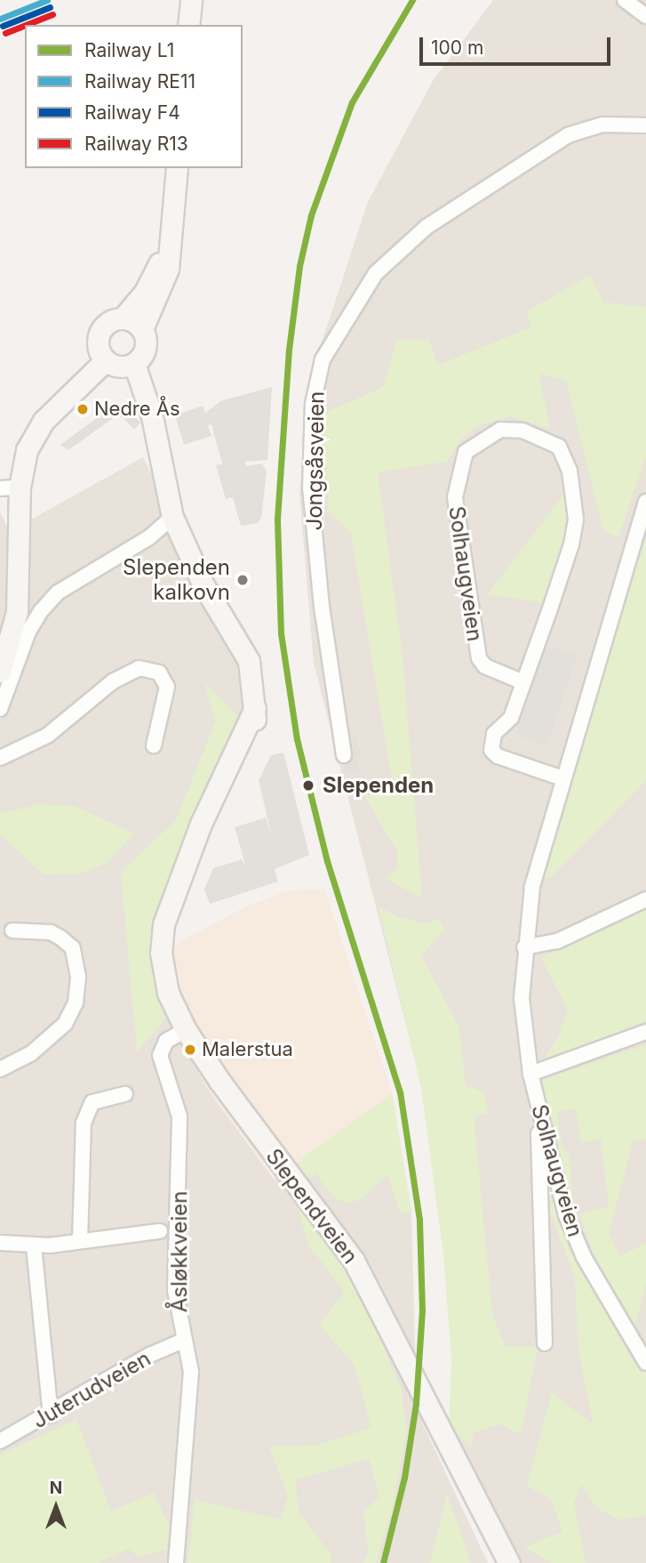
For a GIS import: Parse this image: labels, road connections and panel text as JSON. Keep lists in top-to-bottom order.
{
  "streets": {
    "main road": ["Slependveien"],
    "street": [
      "Jongsåsveien",
      "Solhaugveien",
      "Åsløkkveien",
      "Juterudveien"
    ]
  },
  "crossings": [
    ["Slependveien", "Åsløkkveien"],
    ["Åsløkkveien", "Juterudveien"]
  ],
  "places": [
    "Nedre Ås",
    "Slependen kalkovn",
    "Slependen",
    "Malerstua"
  ],
  "lines": [
    "rail line L1",
    "rail line RE11",
    "rail line F4",
    "rail line R13"
  ],
  "legend": [
    "Railway L1",
    "Railway RE11",
    "Railway F4",
    "Railway R13"
  ],
  "scale_bar": "100 m",
  "north": "top"
}
